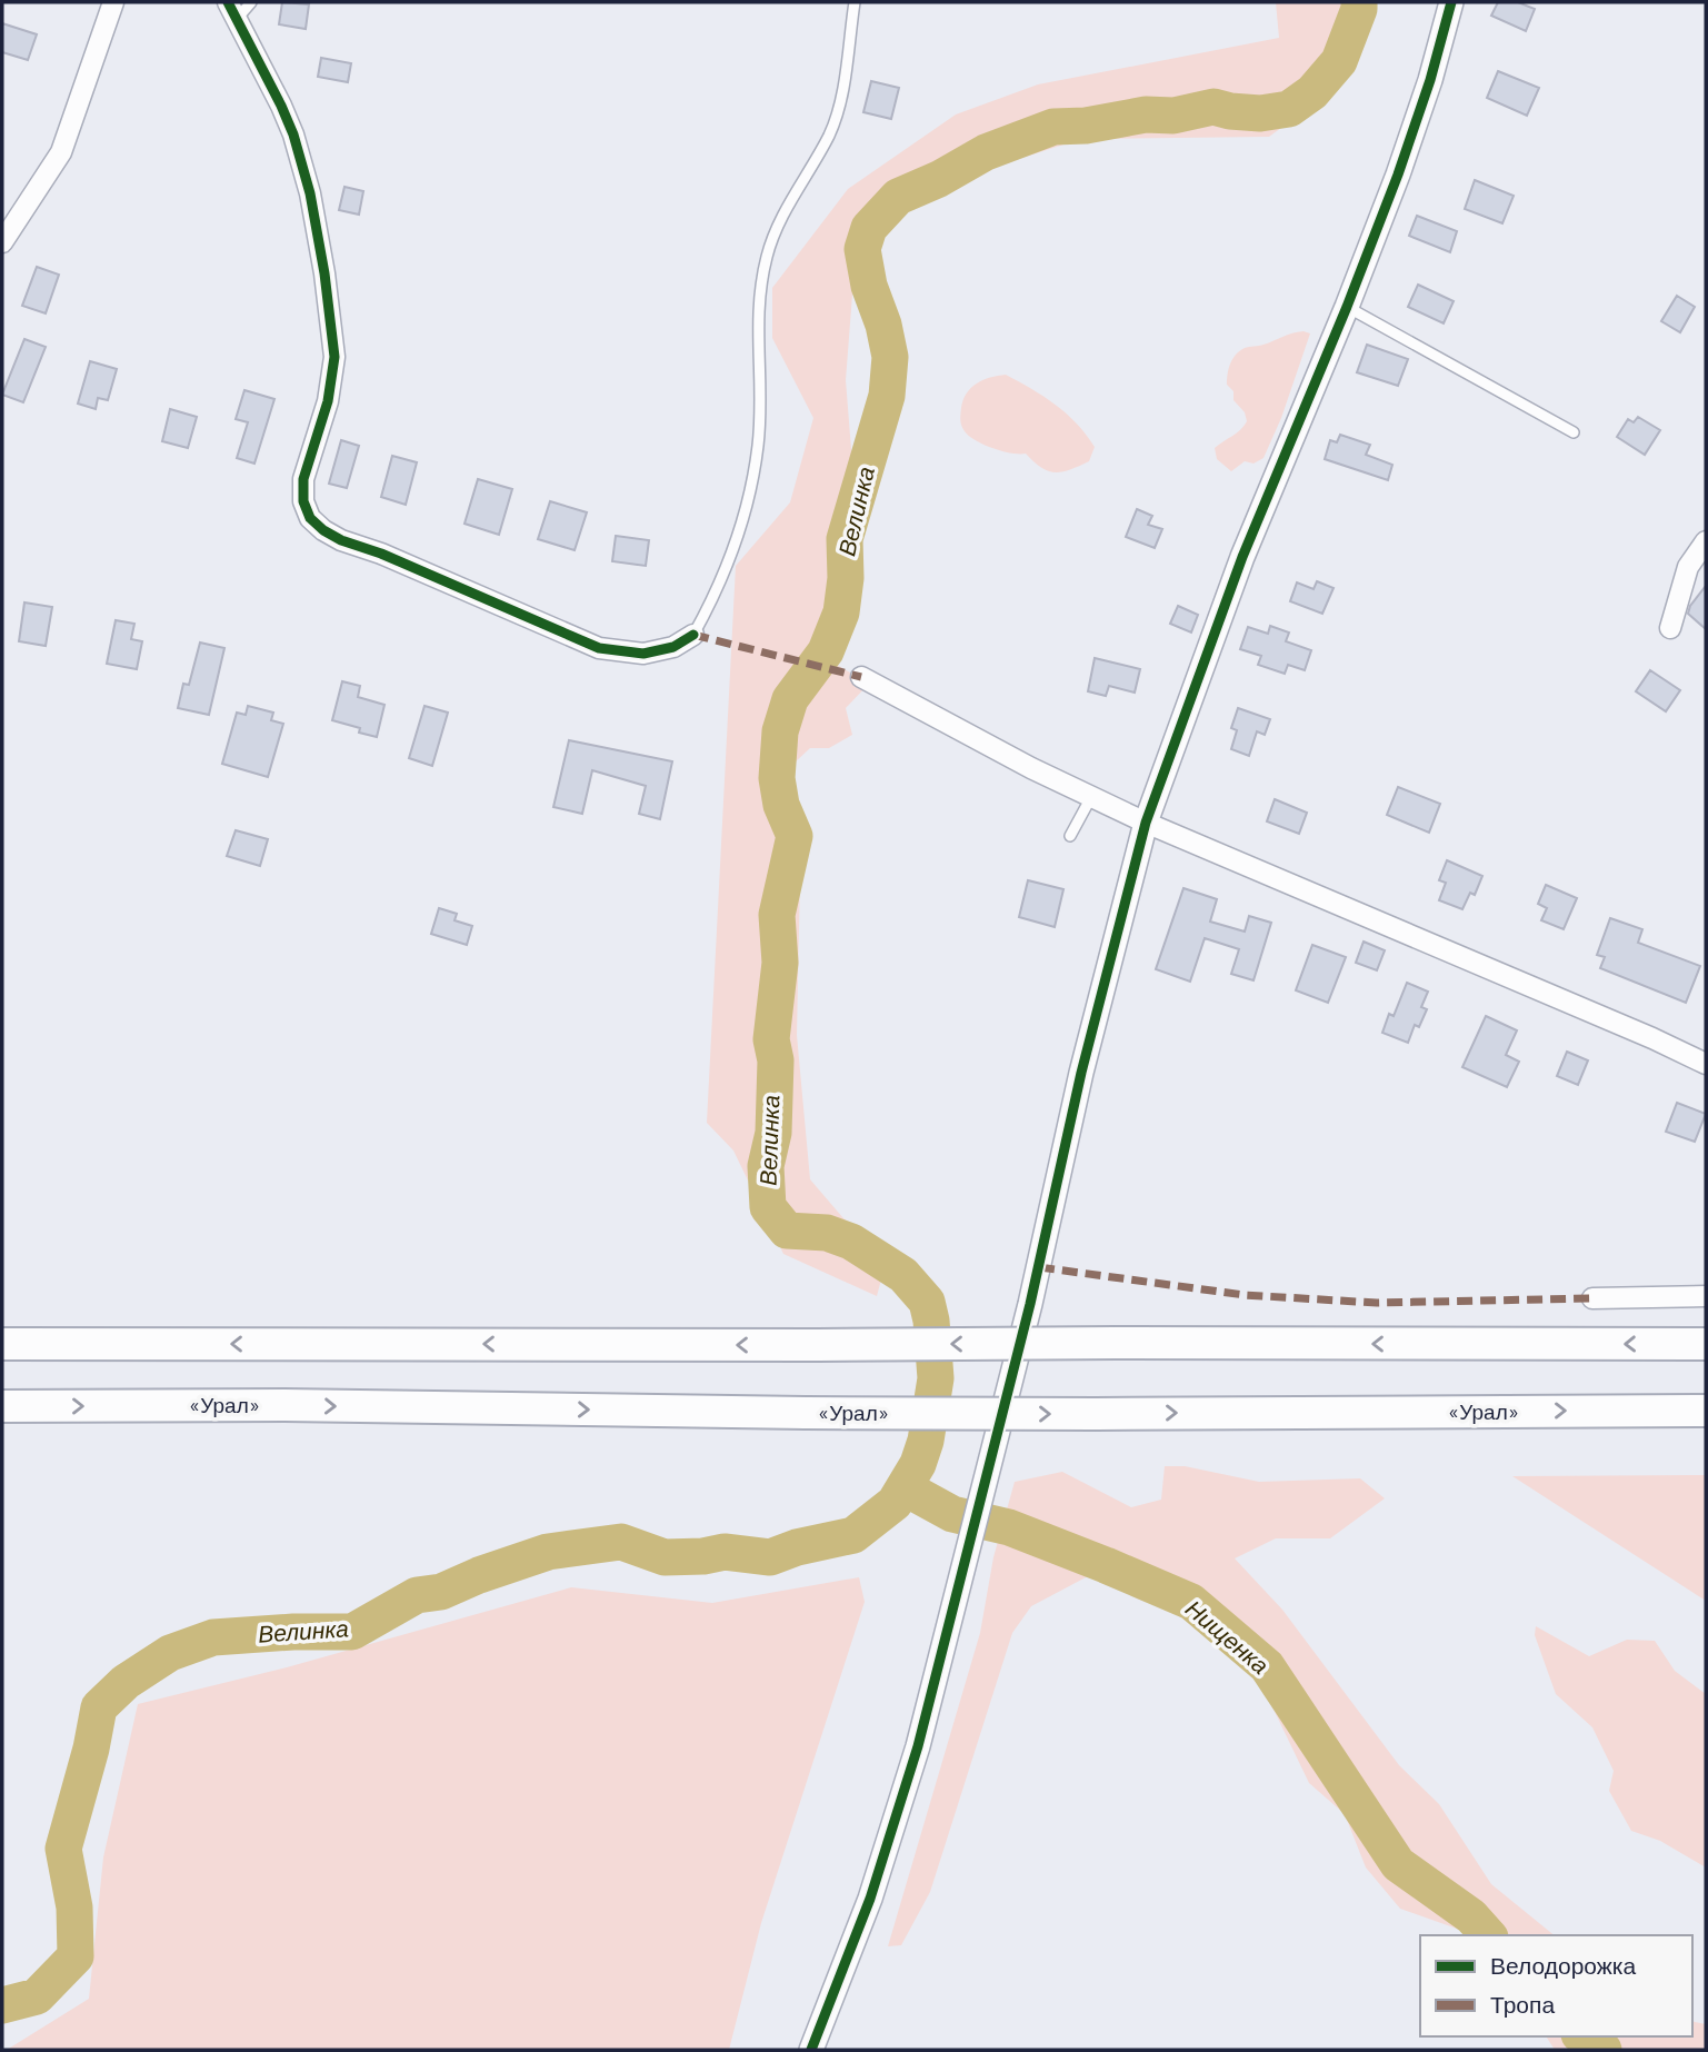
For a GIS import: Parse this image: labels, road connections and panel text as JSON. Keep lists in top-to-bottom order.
{
  "streets": {
    "highway": ["«Урал»"]
  },
  "water": ["Велинка", "Нищенка"],
  "legend": ["Велодорожка", "Тропа"]
}
